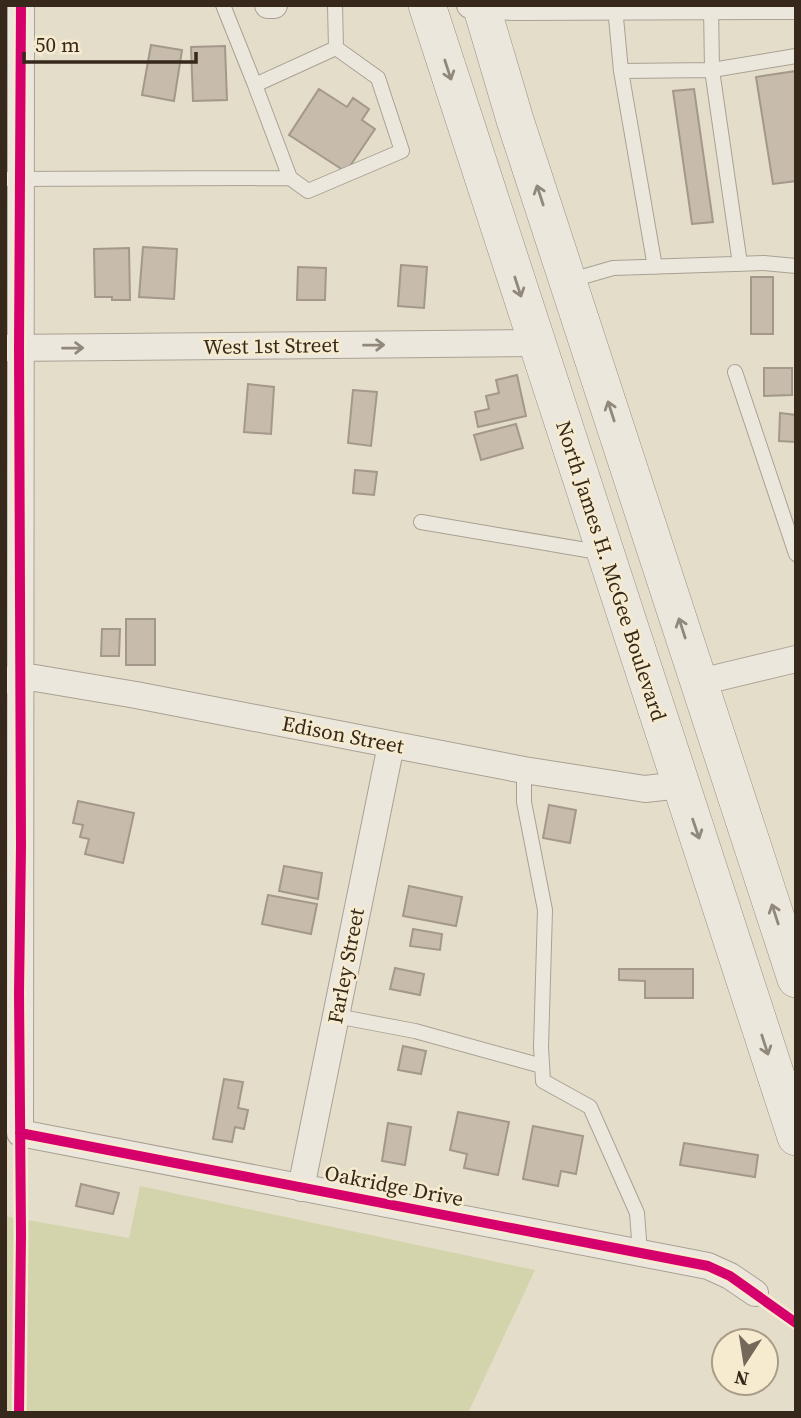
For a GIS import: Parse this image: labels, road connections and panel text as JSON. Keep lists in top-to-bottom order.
{
  "streets": {
    "main road": ["North James H. McGee Boulevard"],
    "street": [
      "West 1st Street",
      "Edison Street",
      "Farley Street",
      "Oakridge Drive"
    ]
  },
  "crossings": [
    ["West 1st Street", "North James H. McGee Boulevard"],
    ["North James H. McGee Boulevard", "Edison Street"],
    ["Edison Street", "Farley Street"],
    ["Edison Street", "Oakridge Drive"],
    ["Farley Street", "Oakridge Drive"]
  ],
  "one_way": ["West 1st Street"],
  "scale_bar": "50 m",
  "north": "bottom"
}
